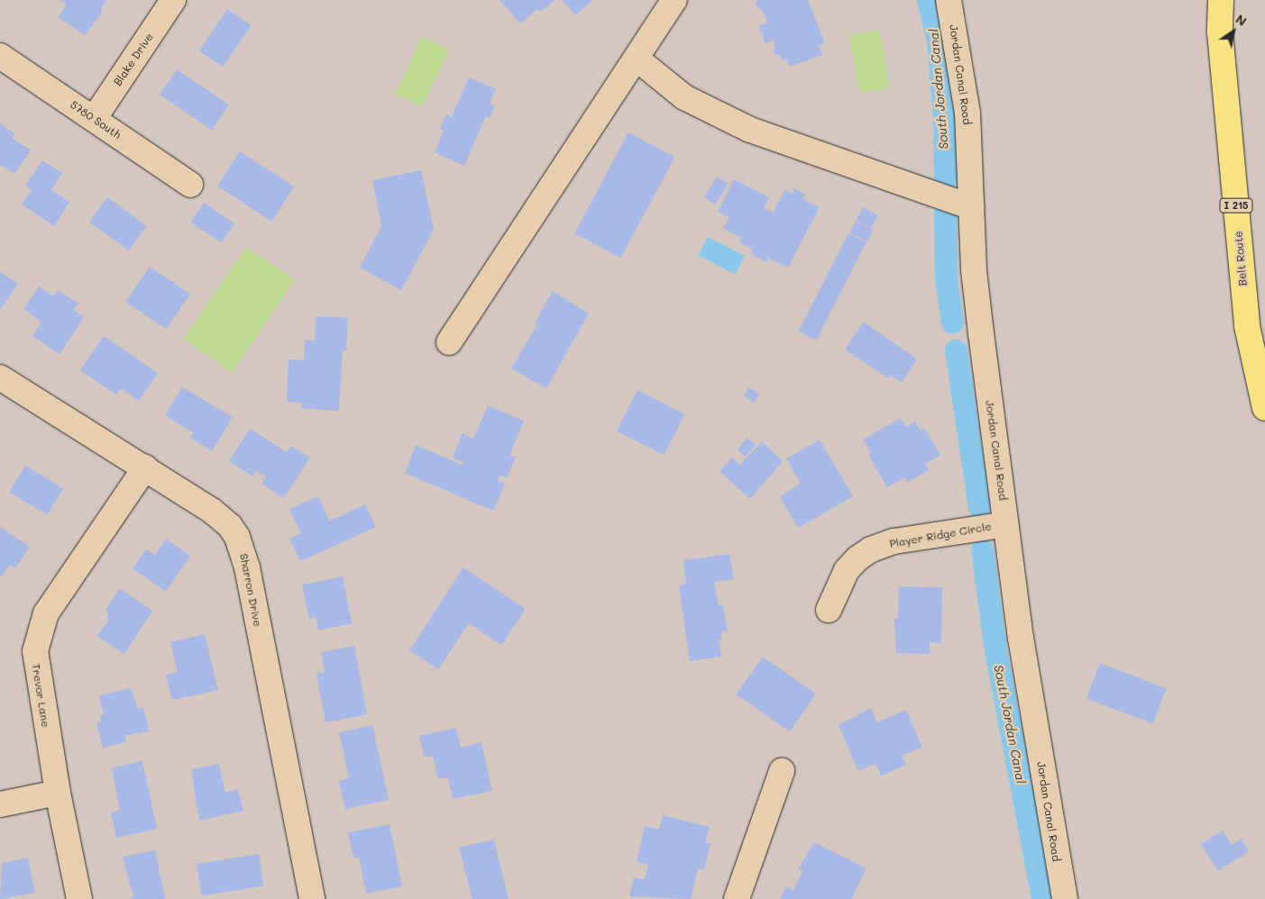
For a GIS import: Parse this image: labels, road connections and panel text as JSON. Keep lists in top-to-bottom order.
{
  "streets": {
    "highway": ["I 215", "Belt Route"],
    "street": [
      "Blake Drive",
      "Jordan Canal Road",
      "5780 South",
      "Player Ridge Circle",
      "Sharron Drive",
      "Trevor Lane"
    ]
  },
  "crossings": [
    ["Blake Drive", "5780 South"],
    ["Jordan Canal Road", "Player Ridge Circle"],
    ["Sharron Drive", "Trevor Lane"]
  ],
  "water": ["South Jordan Canal"],
  "north": "top right"
}
